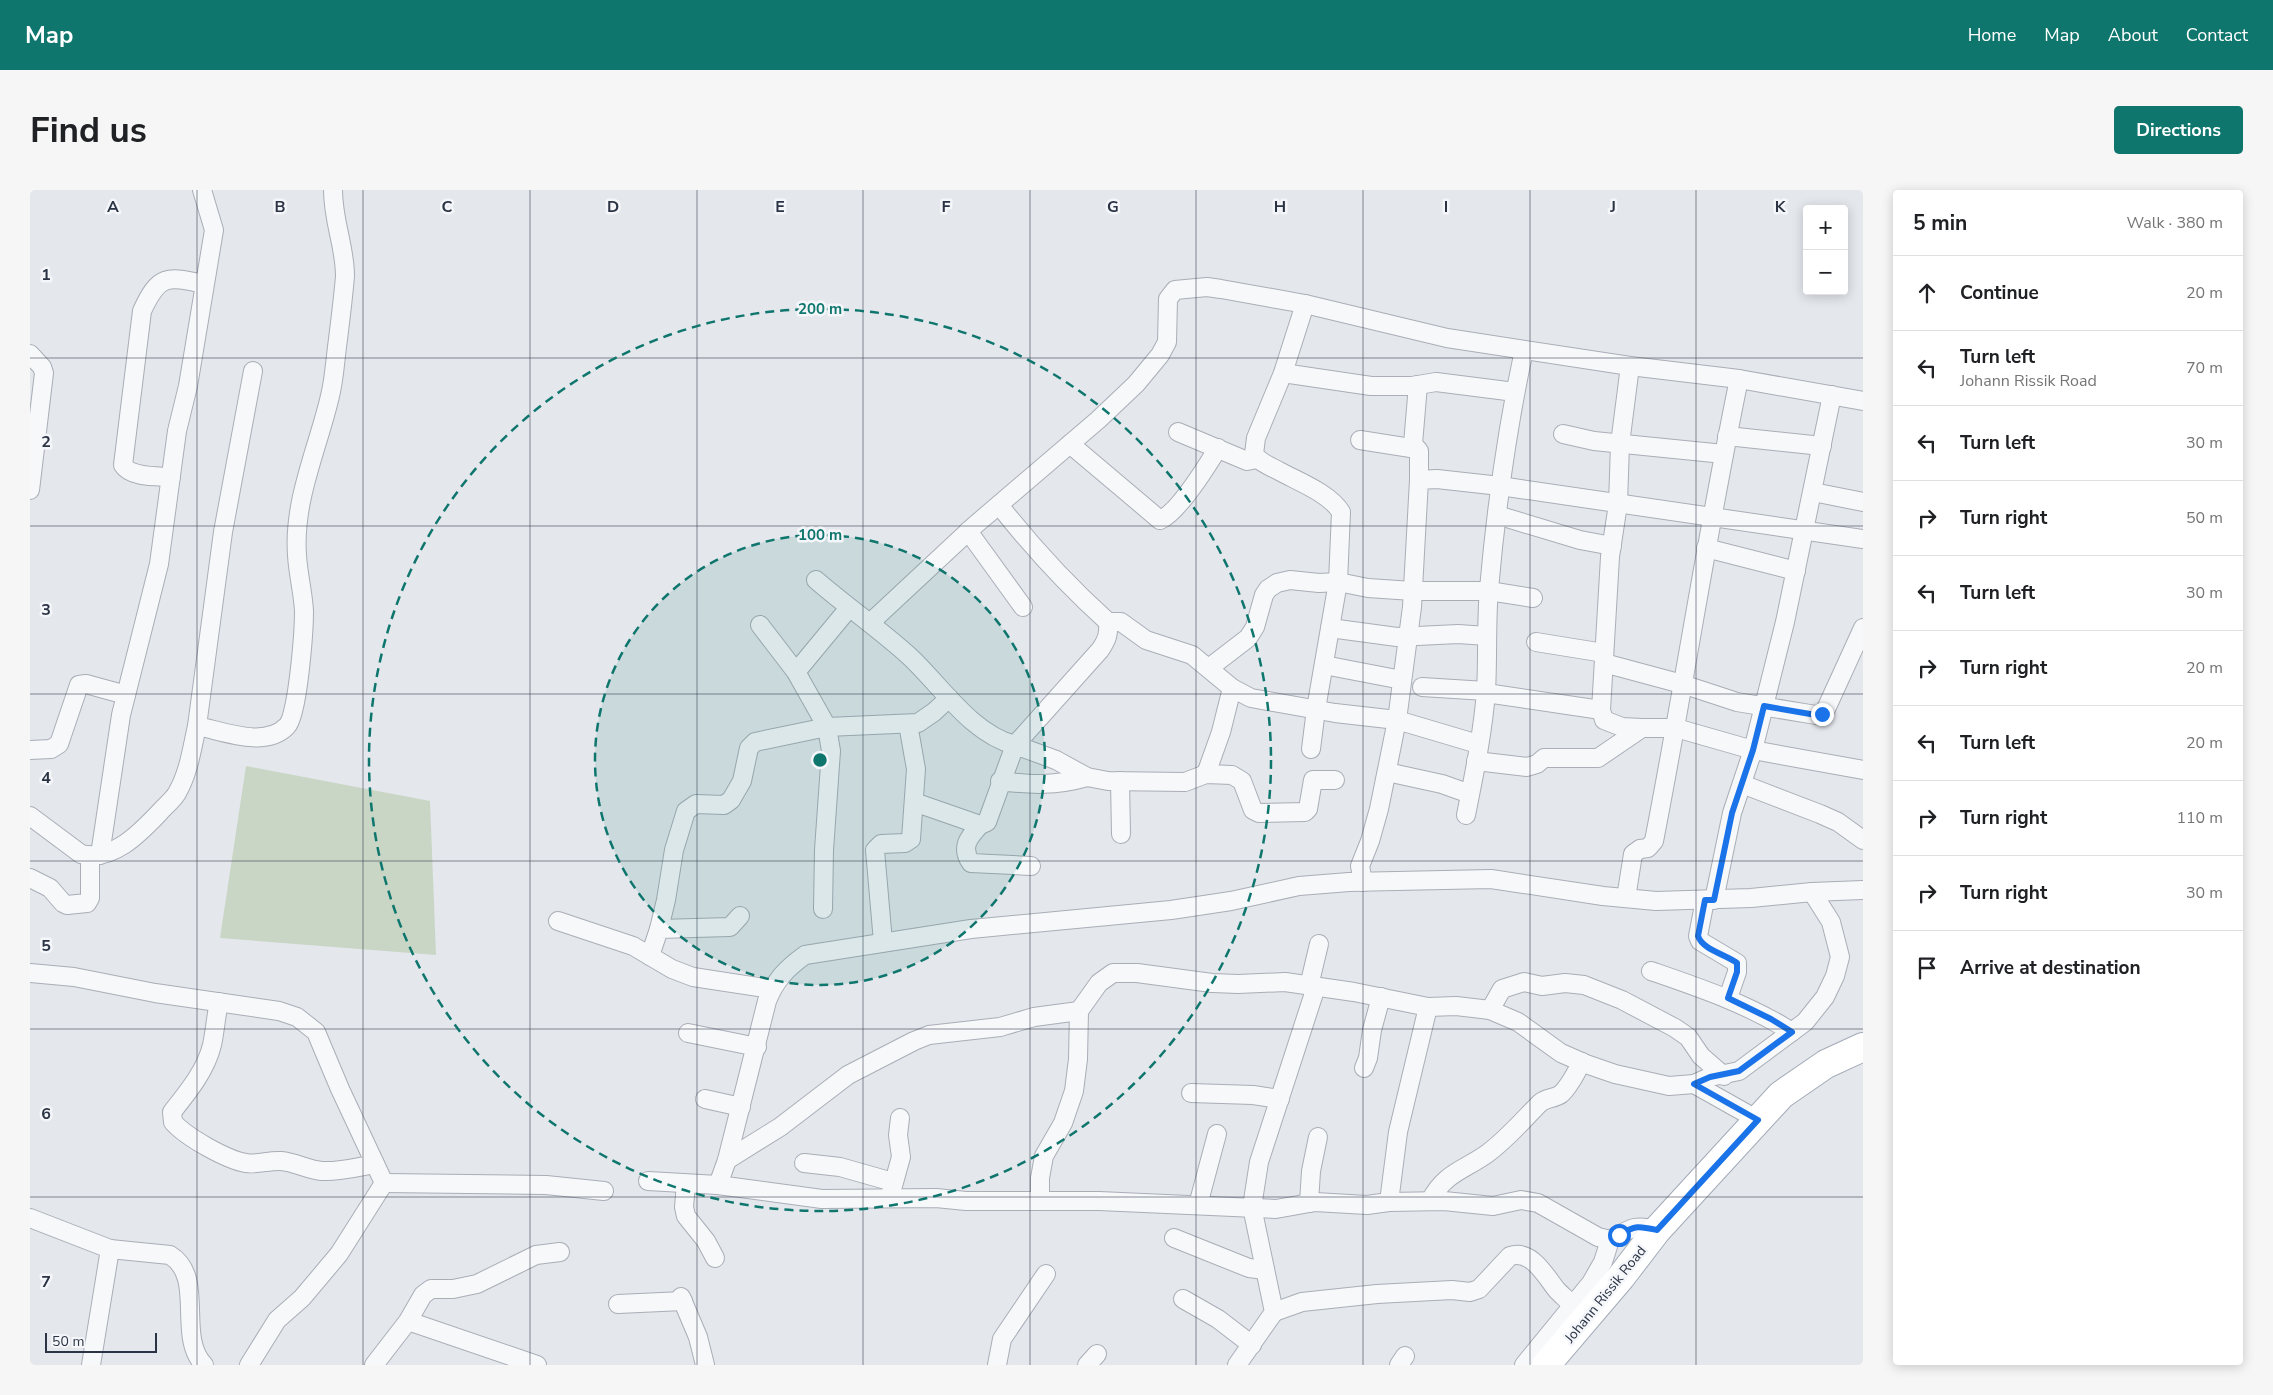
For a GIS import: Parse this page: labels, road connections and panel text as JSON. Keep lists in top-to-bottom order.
{
  "streets": {
    "main road": ["Johann Rissik Road"]
  },
  "scale_bar": "50 m",
  "page": {
    "header": "Map",
    "nav": [
      "Home",
      "Map",
      "About",
      "Contact"
    ],
    "buttons": "Directions",
    "title": "Find us",
    "heading": ["5 min", "Walk · 380 m"],
    "map_buttons": ["+", "−"],
    "list": [
      ["Continue", "20 m"],
      ["Turn left", "Johann Rissik Road", "70 m"],
      ["Turn left", "30 m"],
      ["Turn right", "50 m"],
      ["Turn left", "30 m"],
      ["Turn right", "20 m"],
      ["Turn left", "20 m"],
      ["Turn right", "110 m"],
      ["Turn right", "30 m"],
      "Arrive at destination"
    ],
    "scale": "50 m"
  },
  "grid": {
    "columns": [
      "A",
      "B",
      "C",
      "D",
      "E",
      "F",
      "G",
      "H",
      "I",
      "J",
      "K"
    ],
    "rows": [
      "1",
      "2",
      "3",
      "4",
      "5",
      "6",
      "7"
    ]
  },
  "rings": ["200 m", "100 m"]
}
